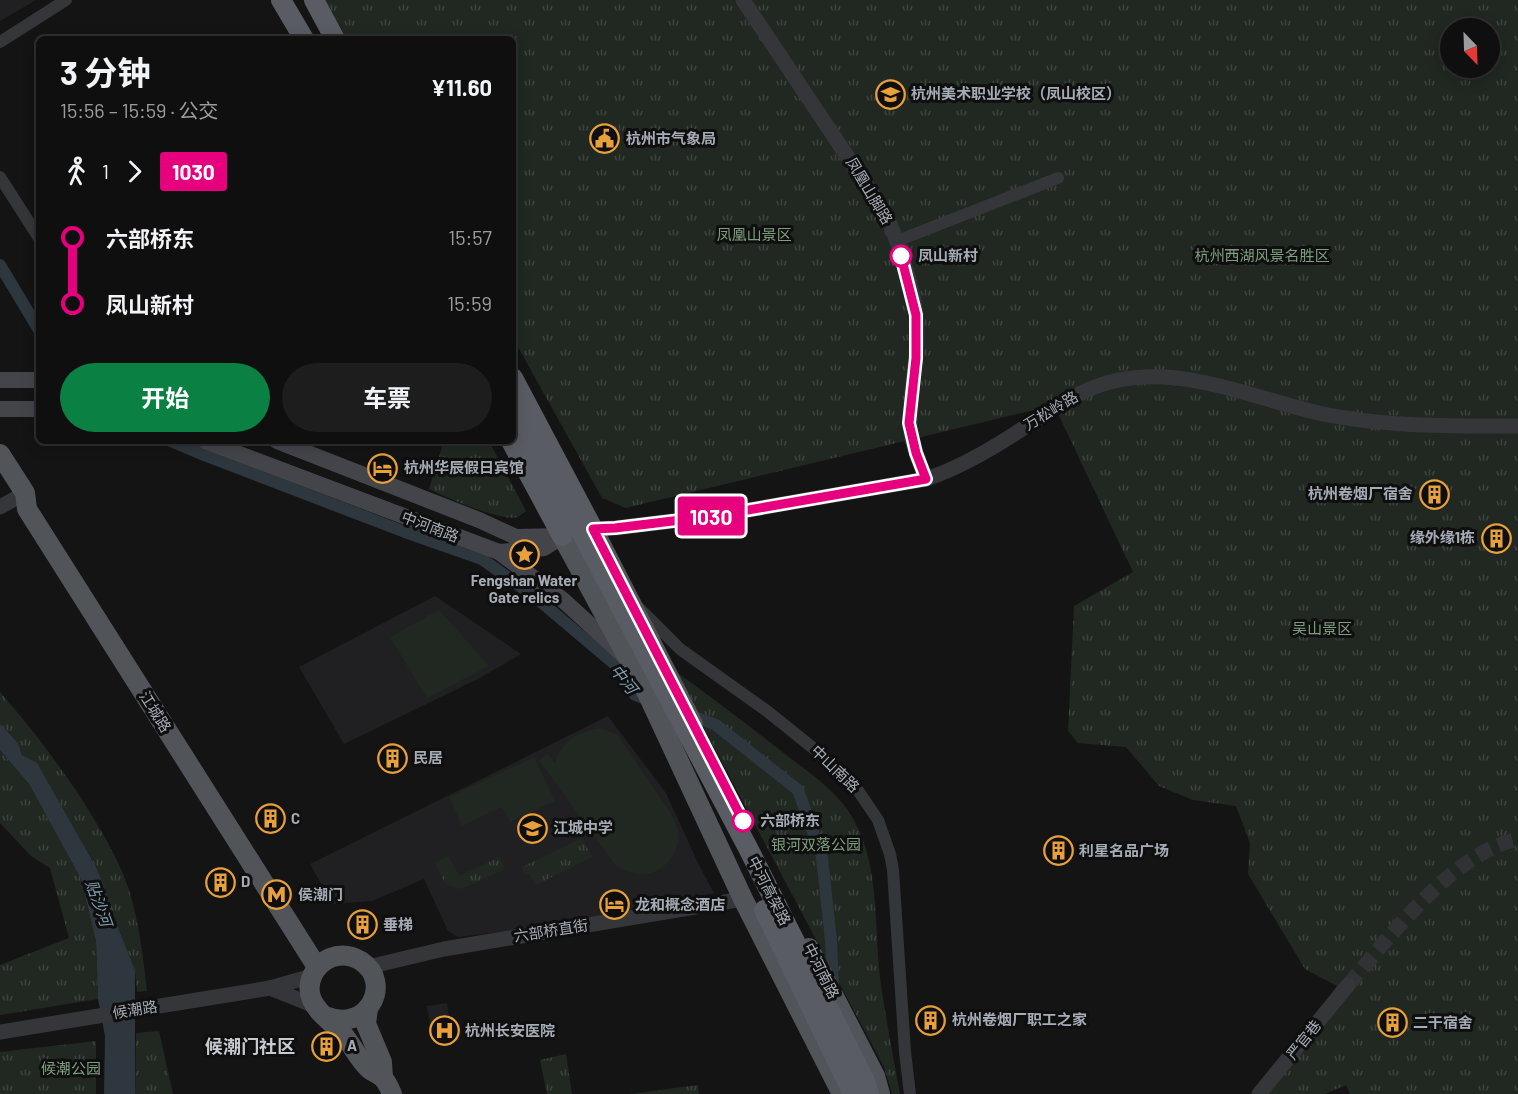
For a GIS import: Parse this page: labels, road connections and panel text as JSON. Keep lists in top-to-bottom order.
{
  "streets": {
    "highway": ["中河高架路"],
    "main road": ["中河南路", "江城路"],
    "street": [
      "凤凰山脚路",
      "万松岭路",
      "中山南路",
      "六部桥直街",
      "候潮路",
      "严官巷"
    ]
  },
  "crossings": [
    ["凤凰山脚路", "万松岭路"],
    ["万松岭路", "中河南路"],
    ["中河南路", "中山南路"],
    ["中河南路", "六部桥直街"],
    ["江城路", "六部桥直街"],
    ["江城路", "候潮路"],
    ["六部桥直街", "候潮路"]
  ],
  "districts": ["候潮门社区"],
  "water": ["中河", "贴沙河"],
  "parks": [
    "凤凰山景区",
    "杭州西湖风景名胜区",
    "吴山景区",
    "银河双落公园",
    "候潮公园"
  ],
  "places": {
    "school or university": ["杭州美术职业学校（凤山校区）", "江城中学"],
    "public building": ["杭州市气象局"],
    "other": ["凤山新村", "六部桥东"],
    "hotel": ["杭州华辰假日宾馆", "龙和概念酒店"],
    "building": [
      "杭州卷烟厂宿舍",
      "缘外缘1栋",
      "民居",
      "C",
      "利星名品广场",
      "D",
      "垂梯",
      "杭州卷烟厂职工之家",
      "二干宿舍",
      "A"
    ],
    "place": ["Fengshan Water Gate relics"],
    "metro station": ["侯潮门"],
    "hospital": ["杭州长安医院"]
  },
  "lines": ["bus line 1030"],
  "north": "bottom right",
  "page": {
    "on_map": "1030",
    "heading": ["3 分钟", "15:56 – 15:59 · 公交", "¥11.60"],
    "legs": ["1", "1030"],
    "list": [
      {
        "name": "六部桥东",
        "value": "15:57"
      },
      {
        "name": "凤山新村",
        "value": "15:59"
      }
    ],
    "buttons": ["开始", "车票"]
  }
}
